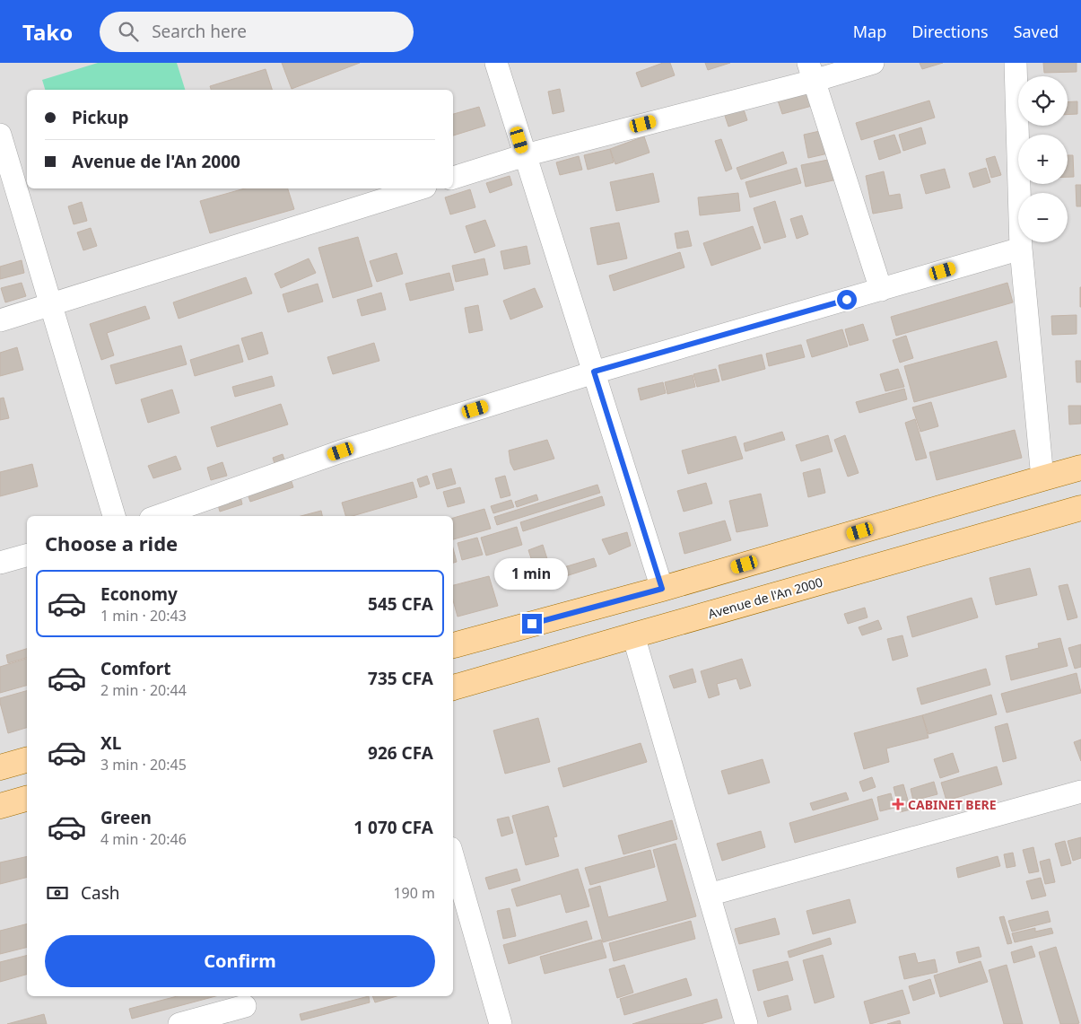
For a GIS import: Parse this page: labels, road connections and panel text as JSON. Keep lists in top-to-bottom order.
{
  "streets": {
    "main road": ["Avenue de l'An 2000"]
  },
  "places": {
    "health": ["CABINET BERE"]
  },
  "page": {
    "header": "Tako",
    "search": "Search here",
    "nav": ["Map", "Directions", "Saved"],
    "map_buttons": ["+", "−"],
    "banner": ["Pickup", "Avenue de l'An 2000"],
    "heading": "Choose a ride",
    "bubble": "1 min",
    "list": [
      {
        "name": "Economy",
        "note": "1 min · 20:43",
        "value": "545 CFA"
      },
      {
        "name": "Comfort",
        "note": "2 min · 20:44",
        "value": "735 CFA"
      },
      {
        "name": "XL",
        "note": "3 min · 20:45",
        "value": "926 CFA"
      },
      {
        "name": "Green",
        "note": "4 min · 20:46",
        "value": "1 070 CFA"
      }
    ],
    "pay": ["Cash", "190 m"],
    "buttons": "Confirm"
  }
}
